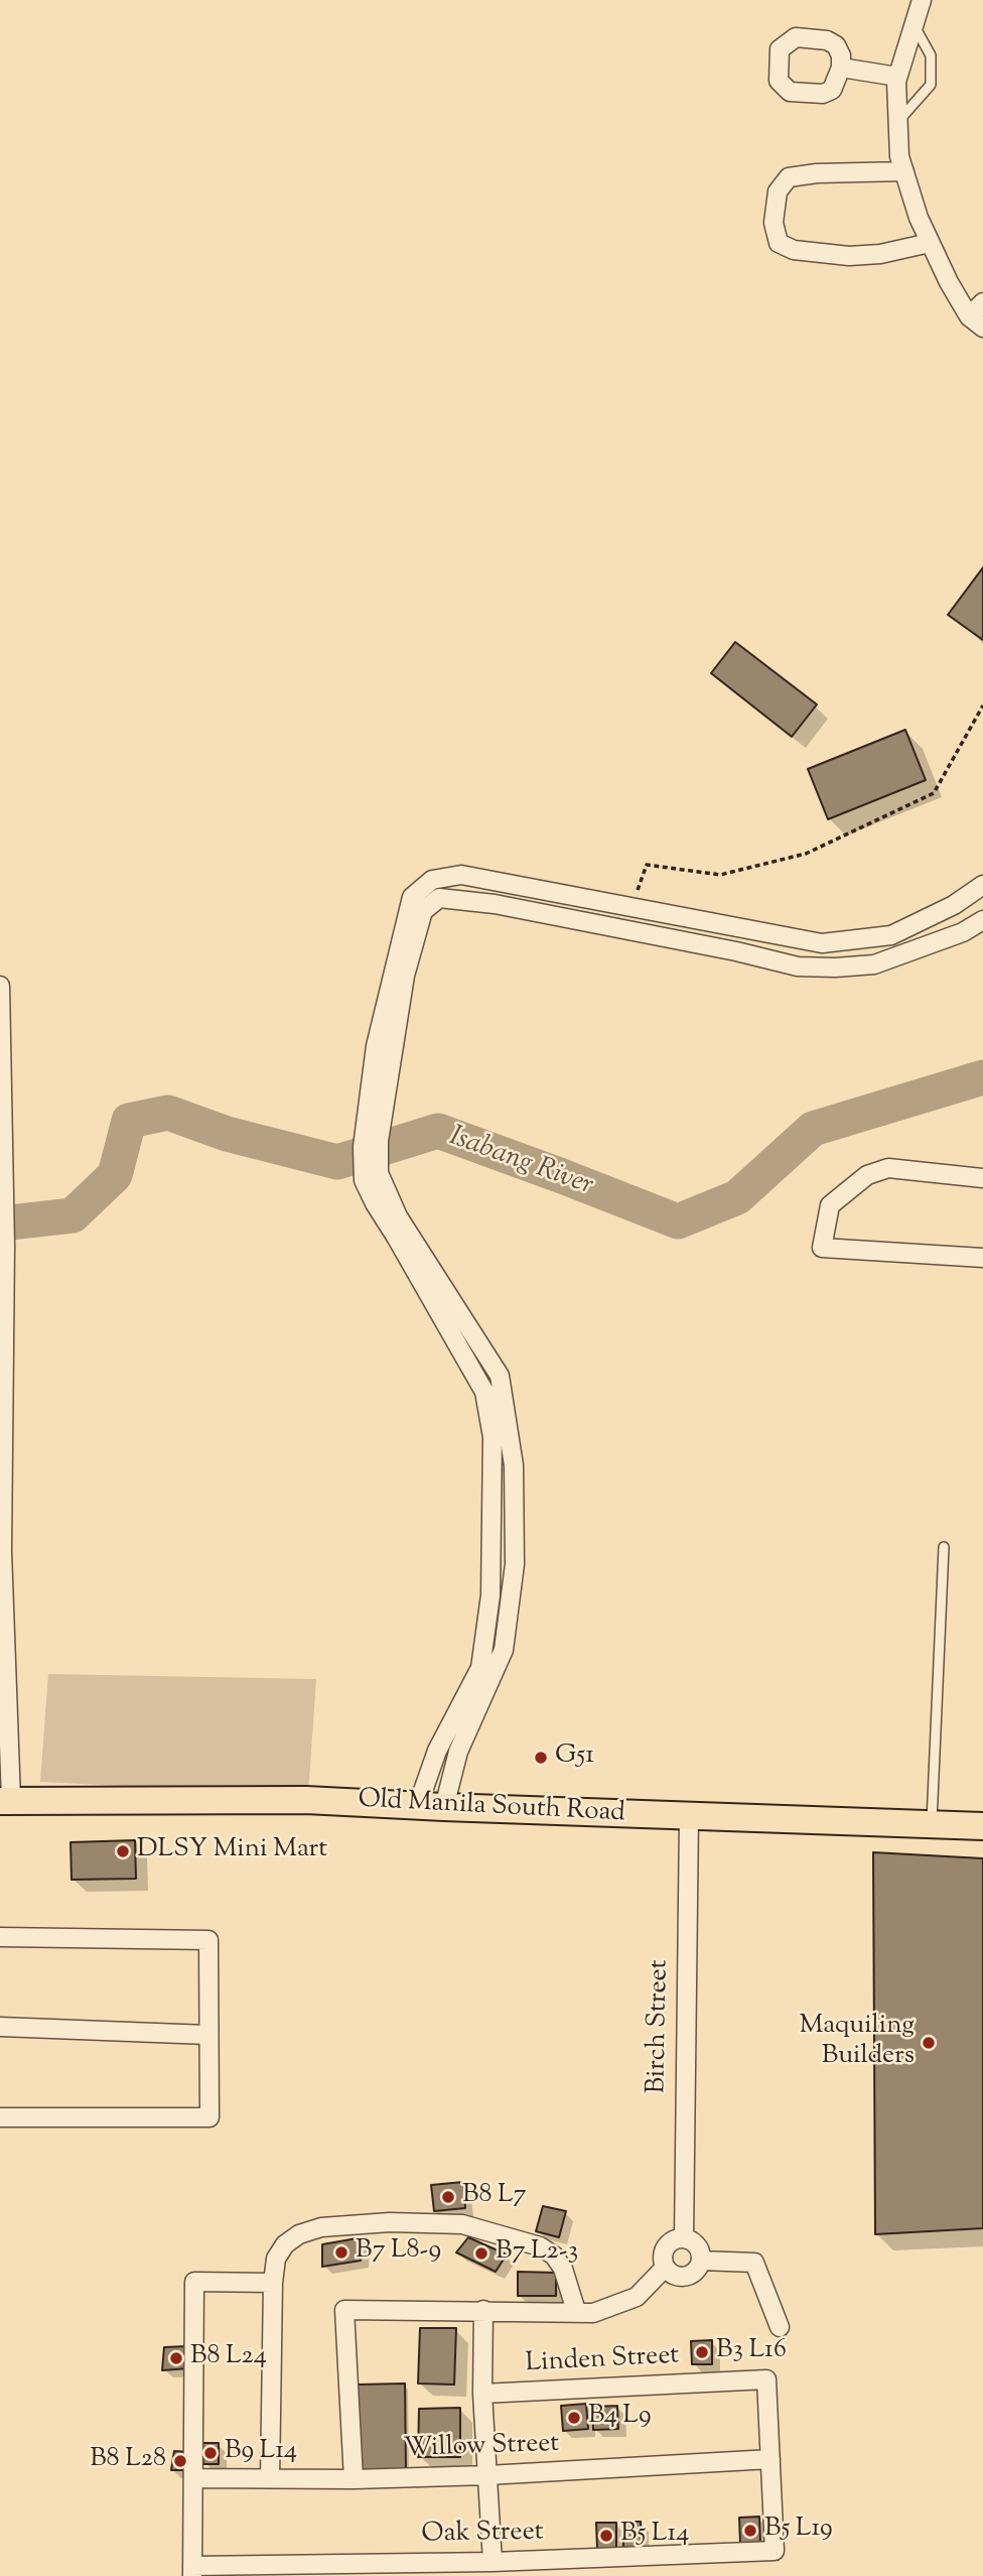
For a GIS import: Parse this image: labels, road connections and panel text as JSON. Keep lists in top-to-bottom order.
{
  "streets": {
    "main road": ["Old Manila South Road"],
    "street": [
      "Birch Street",
      "Linden Street",
      "Willow Street",
      "Oak Street"
    ]
  },
  "crossings": [
    ["Old Manila South Road", "Birch Street"],
    ["Linden Street", "Willow Street"],
    ["Linden Street", "Oak Street"],
    ["Willow Street", "Oak Street"]
  ],
  "water": ["Isabang River"],
  "places": [
    "G51",
    "DLSY Mini Mart",
    "Maquiling Builders",
    "B8 L7",
    "B7 L8-9",
    "B7 L2-3",
    "B3 L16",
    "B8 L24",
    "B4 L9",
    "B9 L14",
    "B8 L28",
    "B5 L19",
    "B5 L14"
  ]
}
